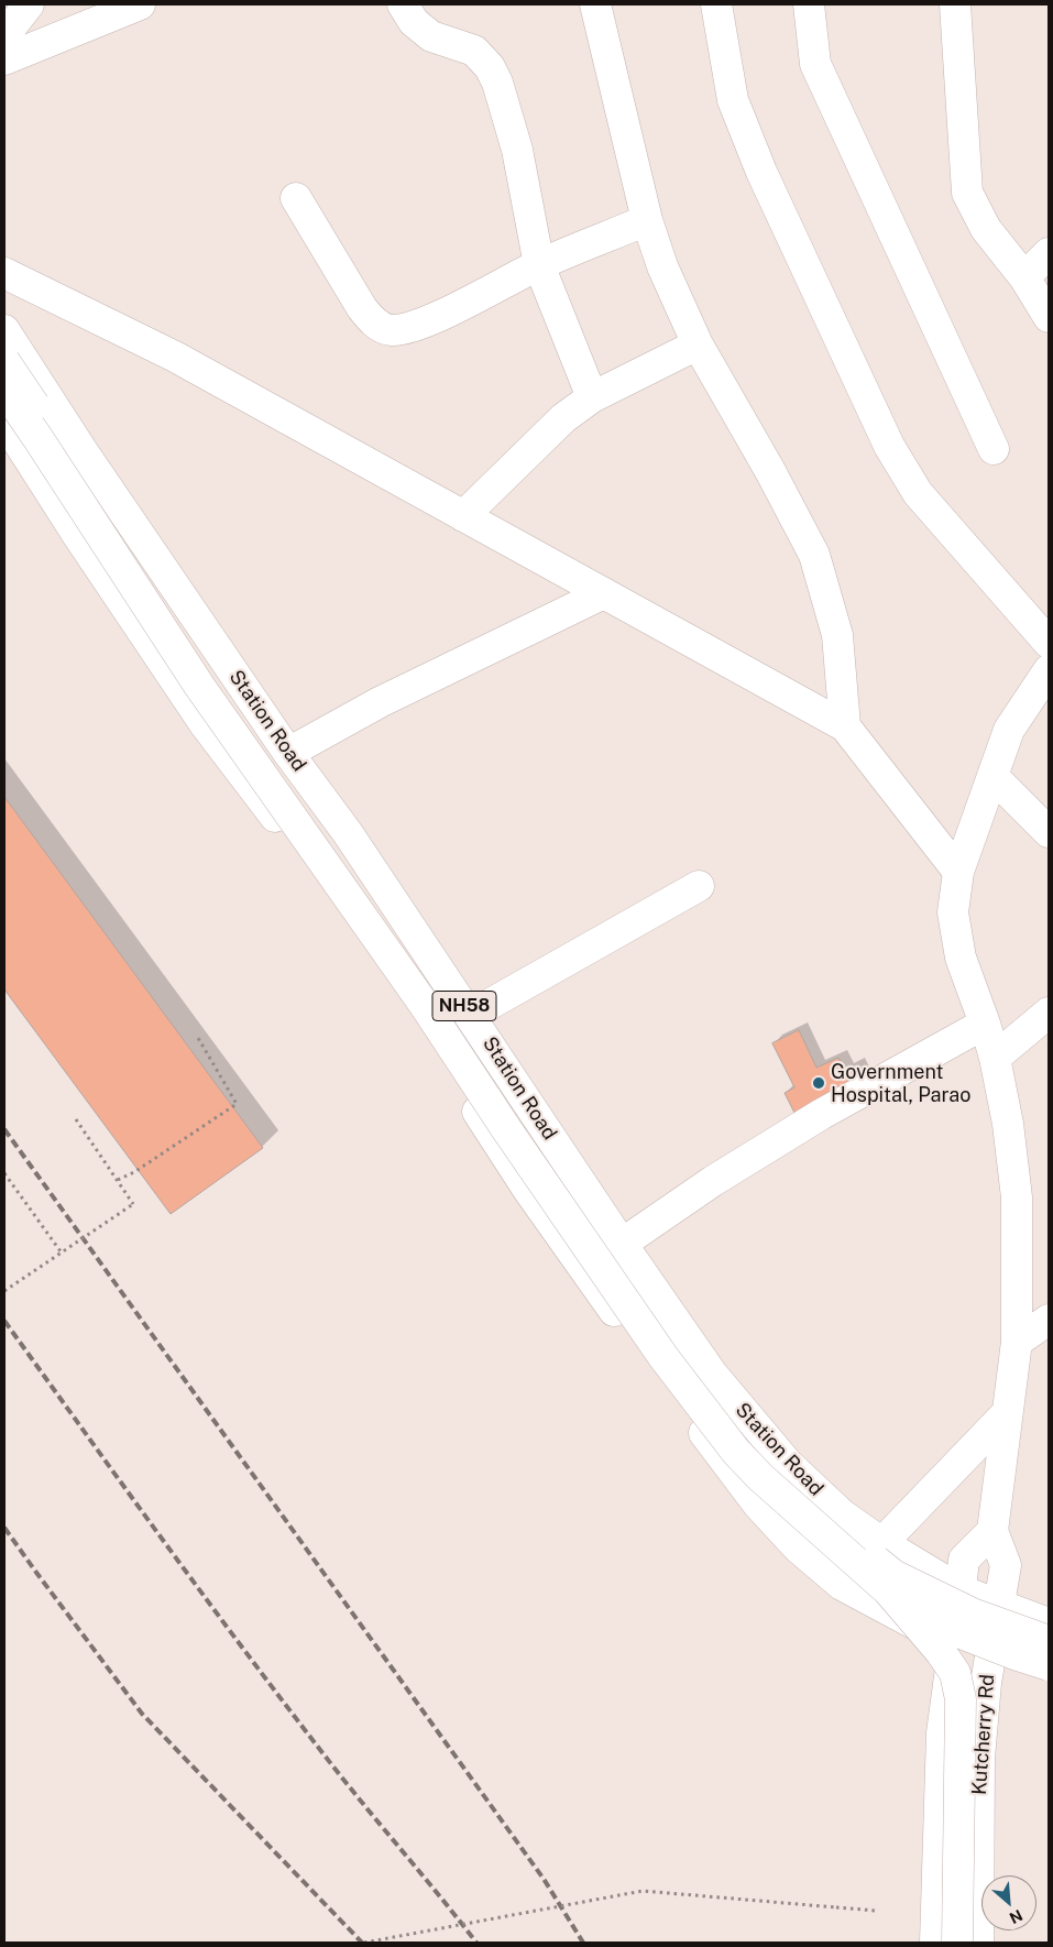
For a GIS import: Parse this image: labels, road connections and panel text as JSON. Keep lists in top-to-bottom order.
{
  "streets": {
    "main road": ["Station Road", "NH58", "Kutcherry Rd"]
  },
  "crossings": [
    ["Station Road", "NH58"],
    ["Station Road", "Kutcherry Rd"],
    ["NH58", "Kutcherry Rd"]
  ],
  "places": ["Government Hospital, Parao"],
  "north": "bottom right"
}
